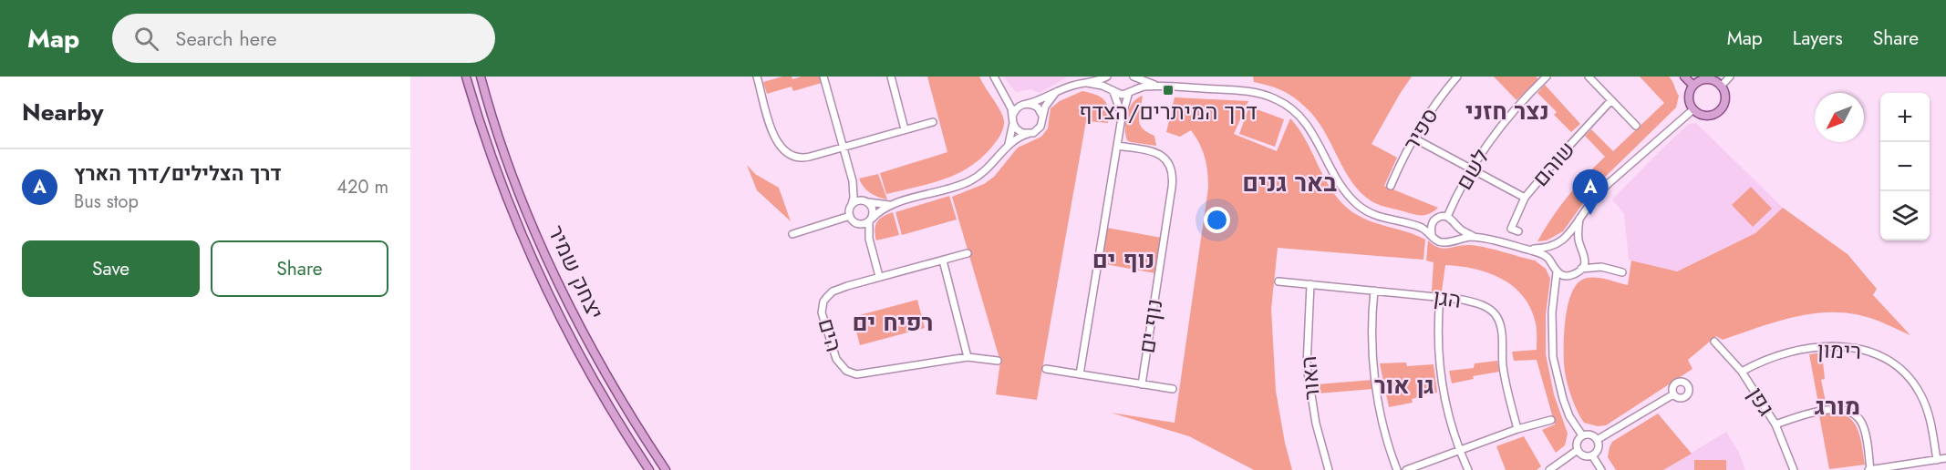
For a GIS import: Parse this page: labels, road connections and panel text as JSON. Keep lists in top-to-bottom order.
{
  "streets": {
    "main road": ["יצחק שמיר"],
    "street": [
      "ספיר",
      "שוהם",
      "לשם",
      "הגן",
      "נוף ים",
      "הים",
      "רימון",
      "האור",
      "גפן"
    ]
  },
  "crossings": [
    ["הגן", "האור"],
    ["רימון", "גפן"]
  ],
  "districts": [
    "נצר חזני",
    "באר גנים",
    "נוף ים",
    "רפיח ים",
    "גן אור",
    "מורג"
  ],
  "places": {
    "transit": ["דרך המיתרים/הצדף"]
  },
  "north": "bottom left",
  "page": {
    "header": "Map",
    "search": "Search here",
    "nav": ["Map", "Layers", "Share"],
    "heading": "Nearby",
    "map_buttons": ["+", "−"],
    "list": [
      {
        "mark": "A",
        "name": "דרך הצלילים/דרך הארץ",
        "note": "Bus stop",
        "value": "420 m"
      }
    ],
    "pins": "A",
    "buttons": ["Save", "Share"]
  }
}
